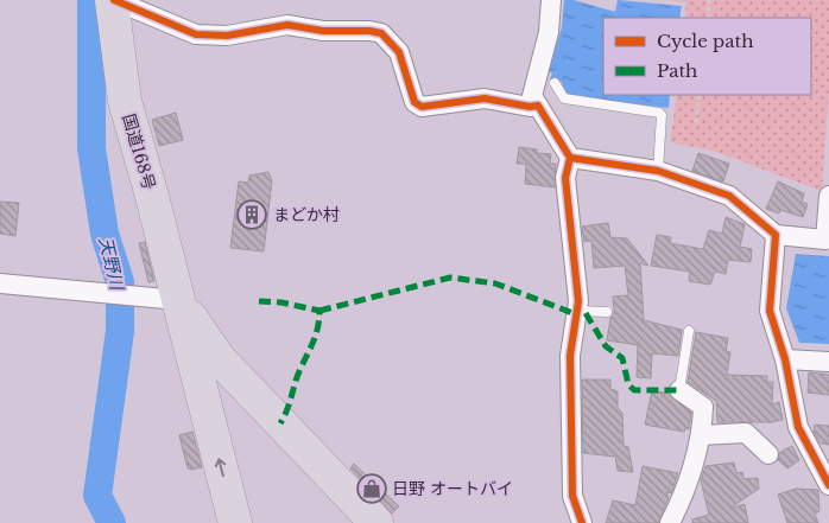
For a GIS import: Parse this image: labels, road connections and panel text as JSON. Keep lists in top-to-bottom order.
{
  "streets": {
    "highway": ["国道168号"]
  },
  "water": ["天野川"],
  "places": {
    "building": ["まどか村"],
    "shop": ["日野 オートバイ"]
  },
  "legend": ["Cycle path", "Path"]
}
